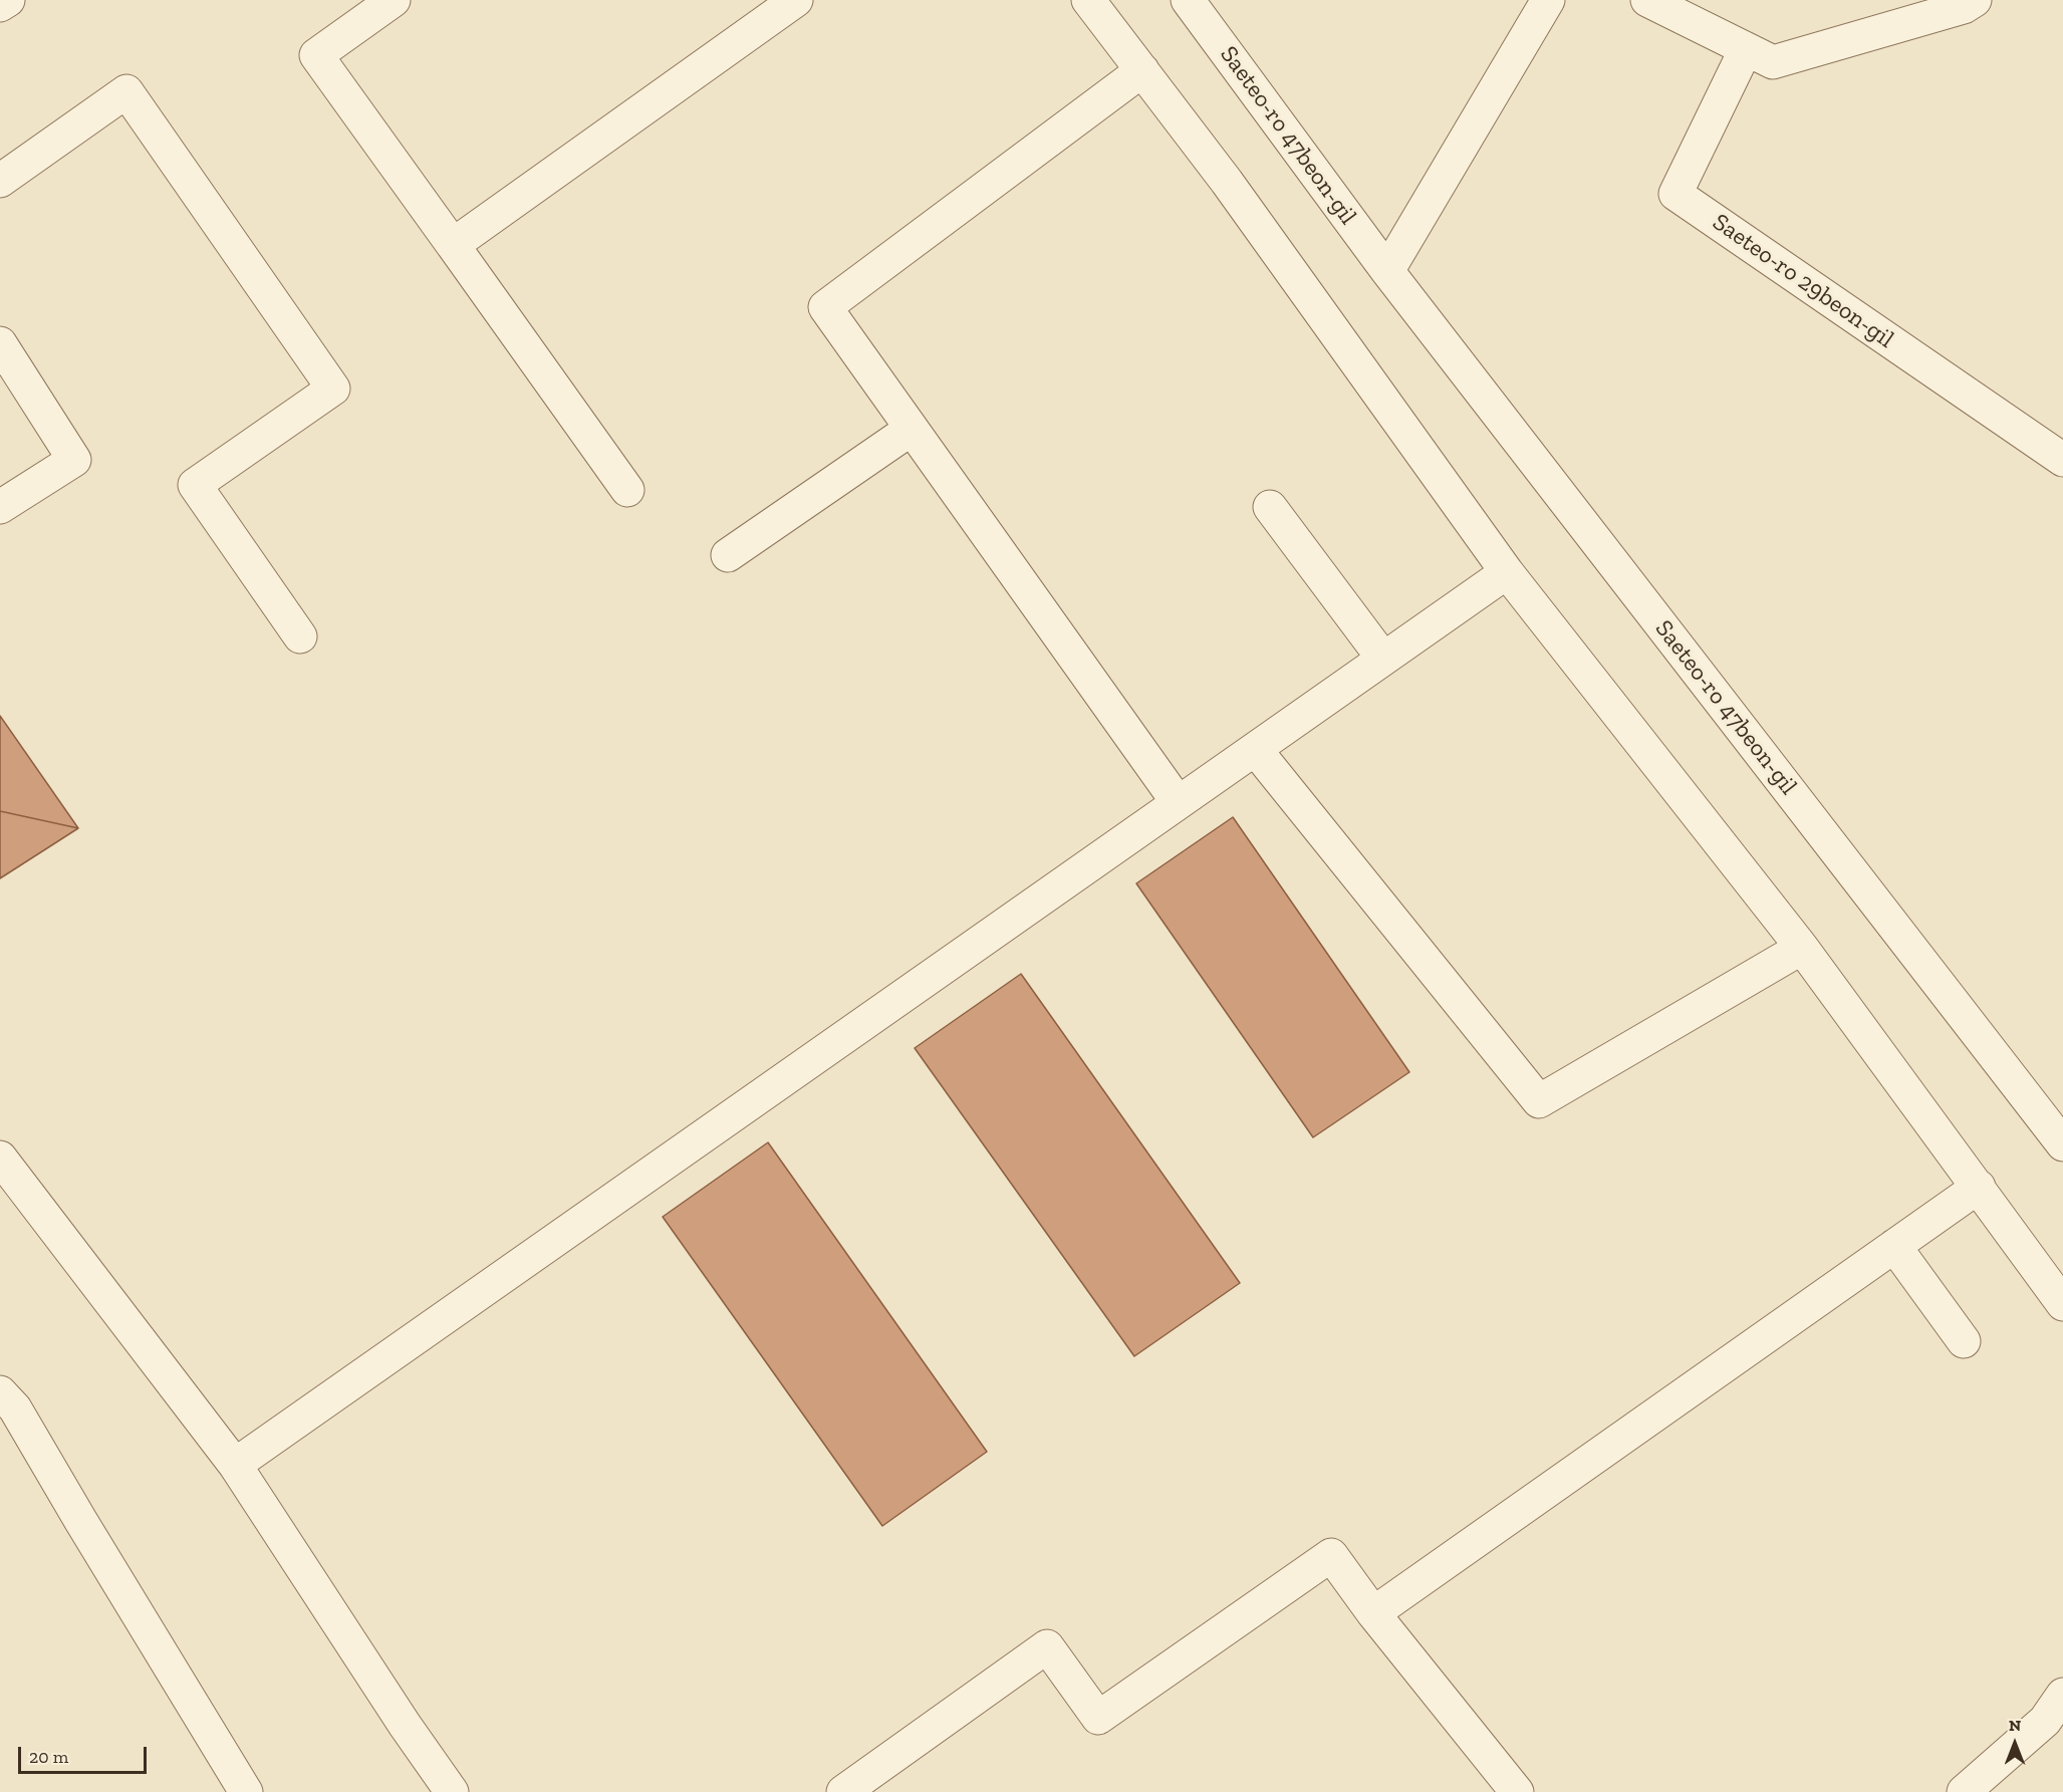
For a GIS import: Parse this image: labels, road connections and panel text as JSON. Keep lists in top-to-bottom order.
{
  "streets": {
    "street": ["Saeteo-ro 47beon-gil", "Saeteo-ro 29beon-gil"]
  },
  "scale_bar": "20 m",
  "north": "top"
}
